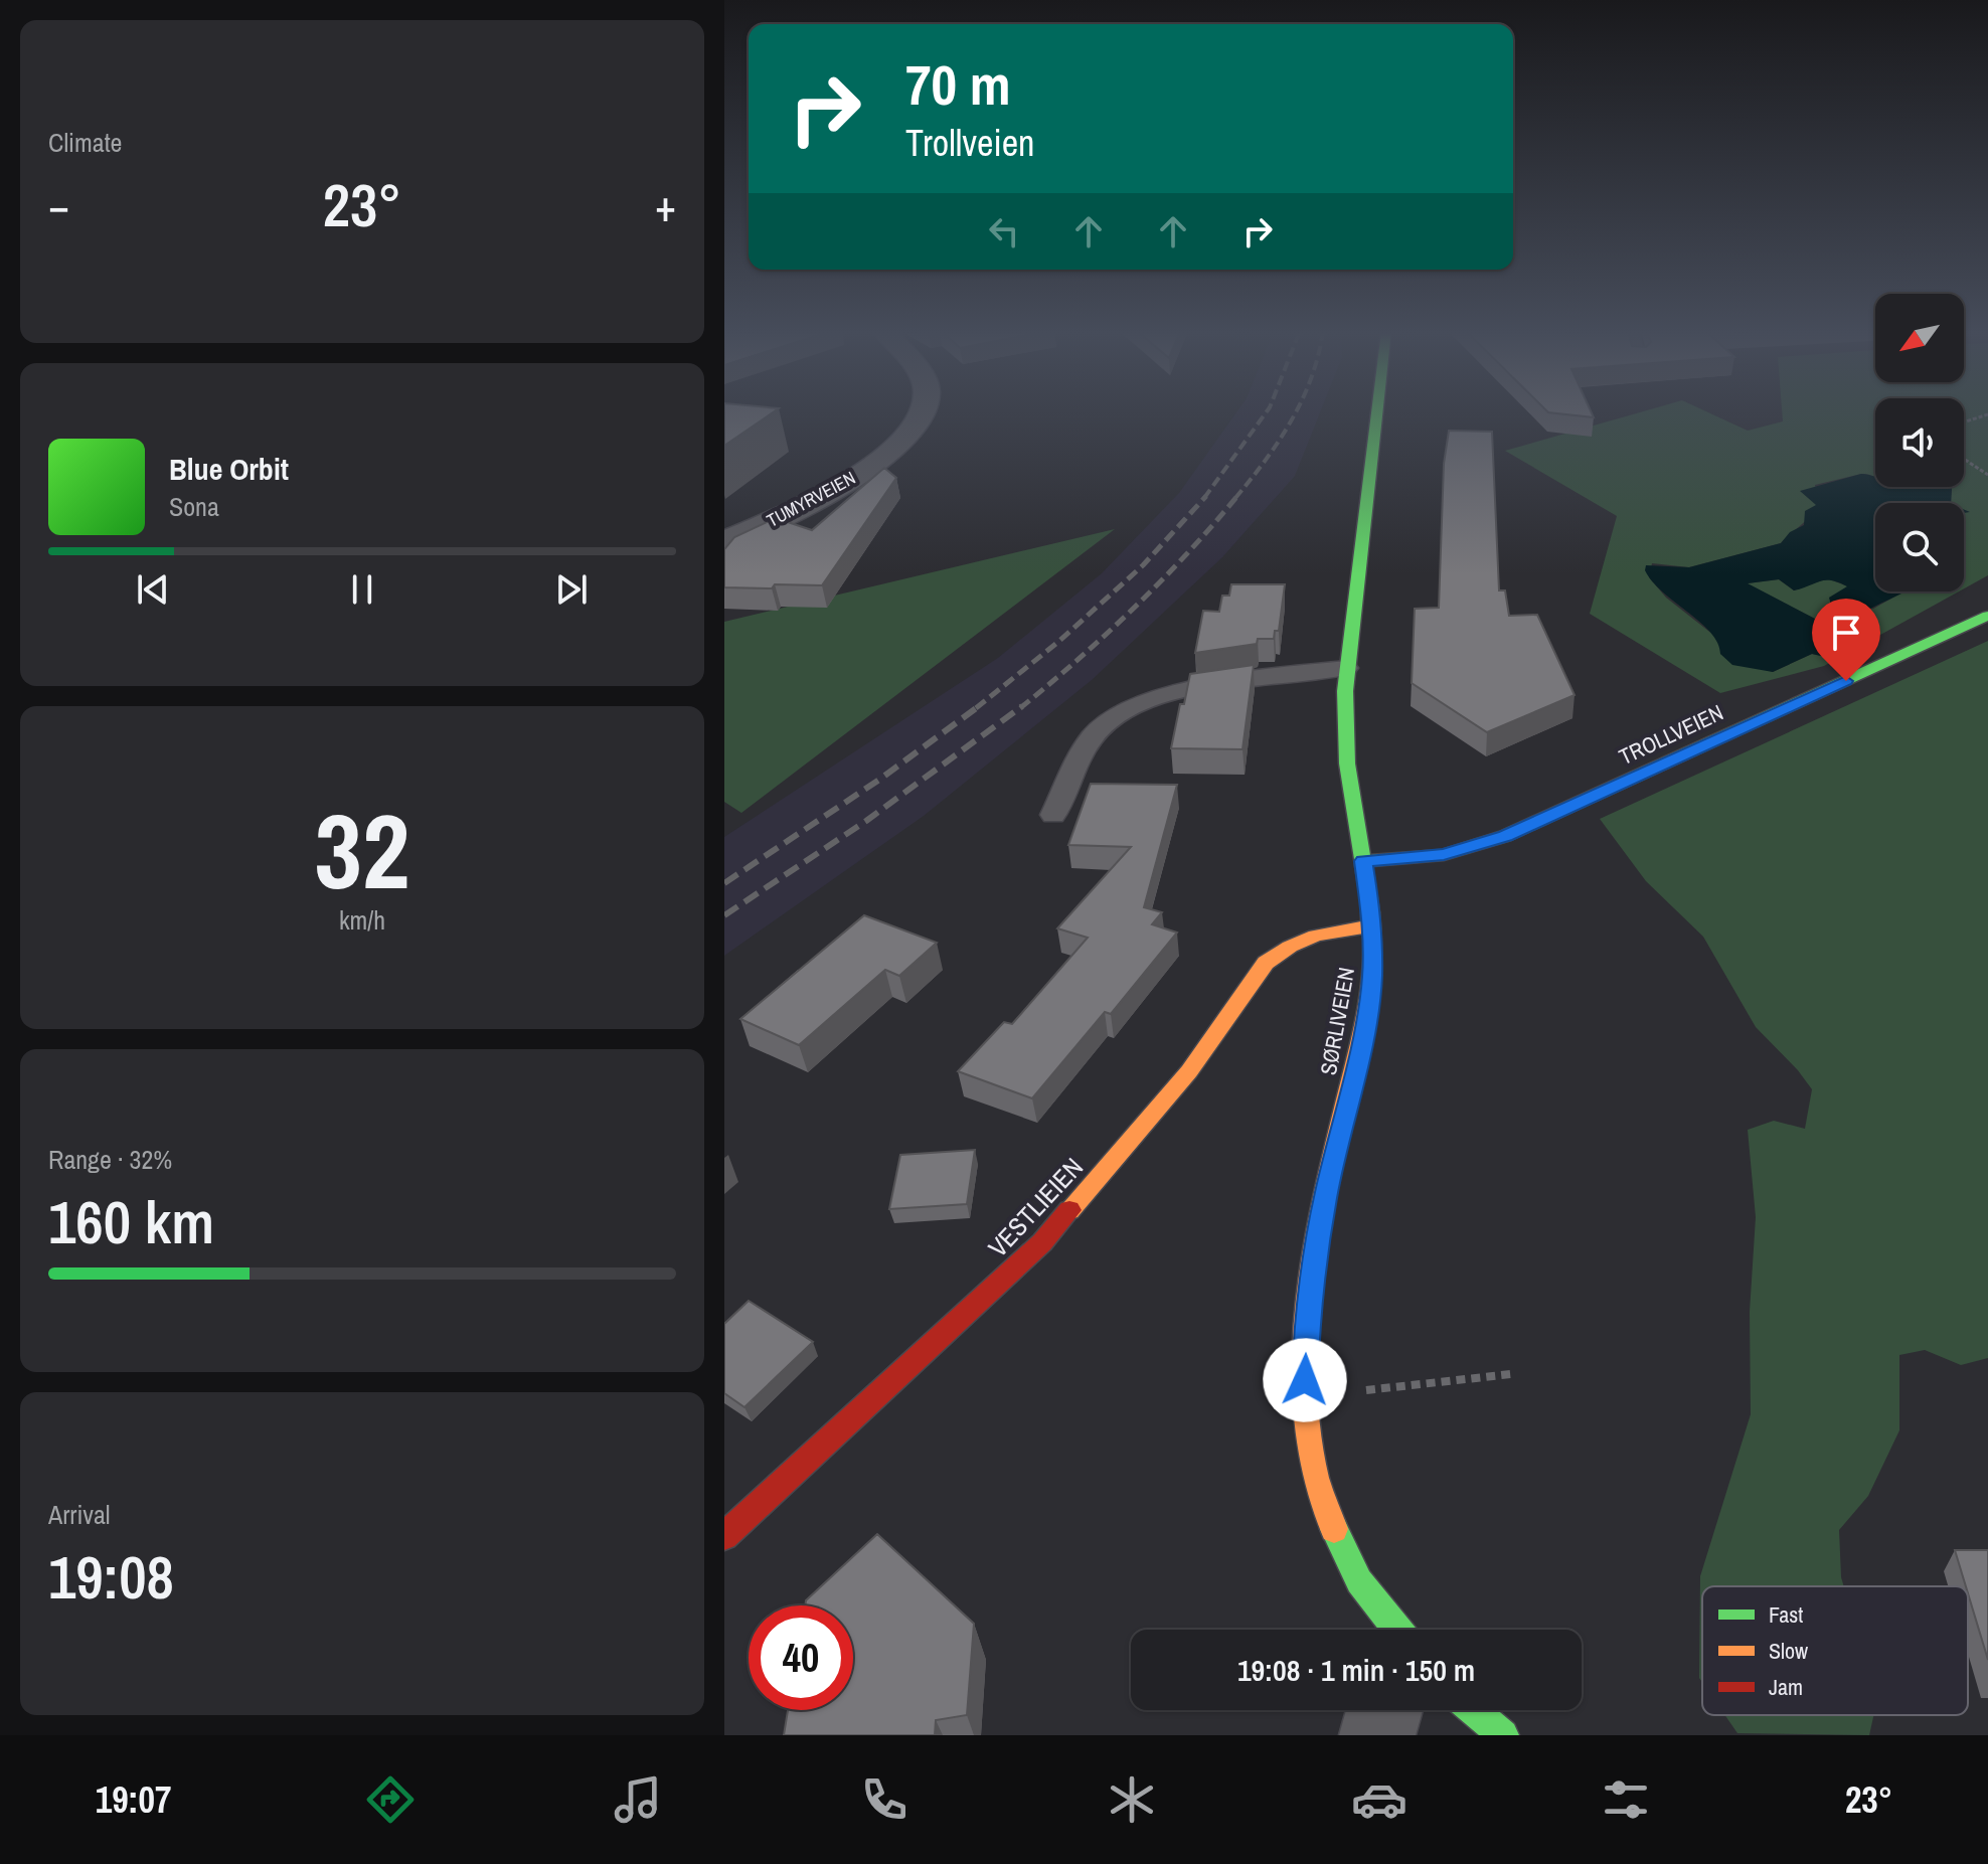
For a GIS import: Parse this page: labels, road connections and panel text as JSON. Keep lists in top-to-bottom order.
{
  "streets": {
    "street": [
      "TUMYRVEIEN",
      "TROLLVEIEN",
      "SØRLIVEIEN",
      "VESTLIEIEN"
    ]
  },
  "crossings": [
    ["TROLLVEIEN", "SØRLIVEIEN"],
    ["SØRLIVEIEN", "VESTLIEIEN"]
  ],
  "legend": ["Fast", "Slow", "Jam"],
  "north": "bottom left",
  "page": {
    "tile": [
      "Climate",
      ["32", "km/h"],
      ["Range · 32%", "160 km"],
      ["Arrival", "19:08"]
    ],
    "turn": ["70 m", "Trollveien"],
    "heat": ["−", "23°", "+"],
    "song": ["Blue Orbit", "Sona"],
    "limit": "40",
    "trip": "19:08 · 1 min · 150 m",
    "tabs": ["19:07", "23°"]
  }
}
